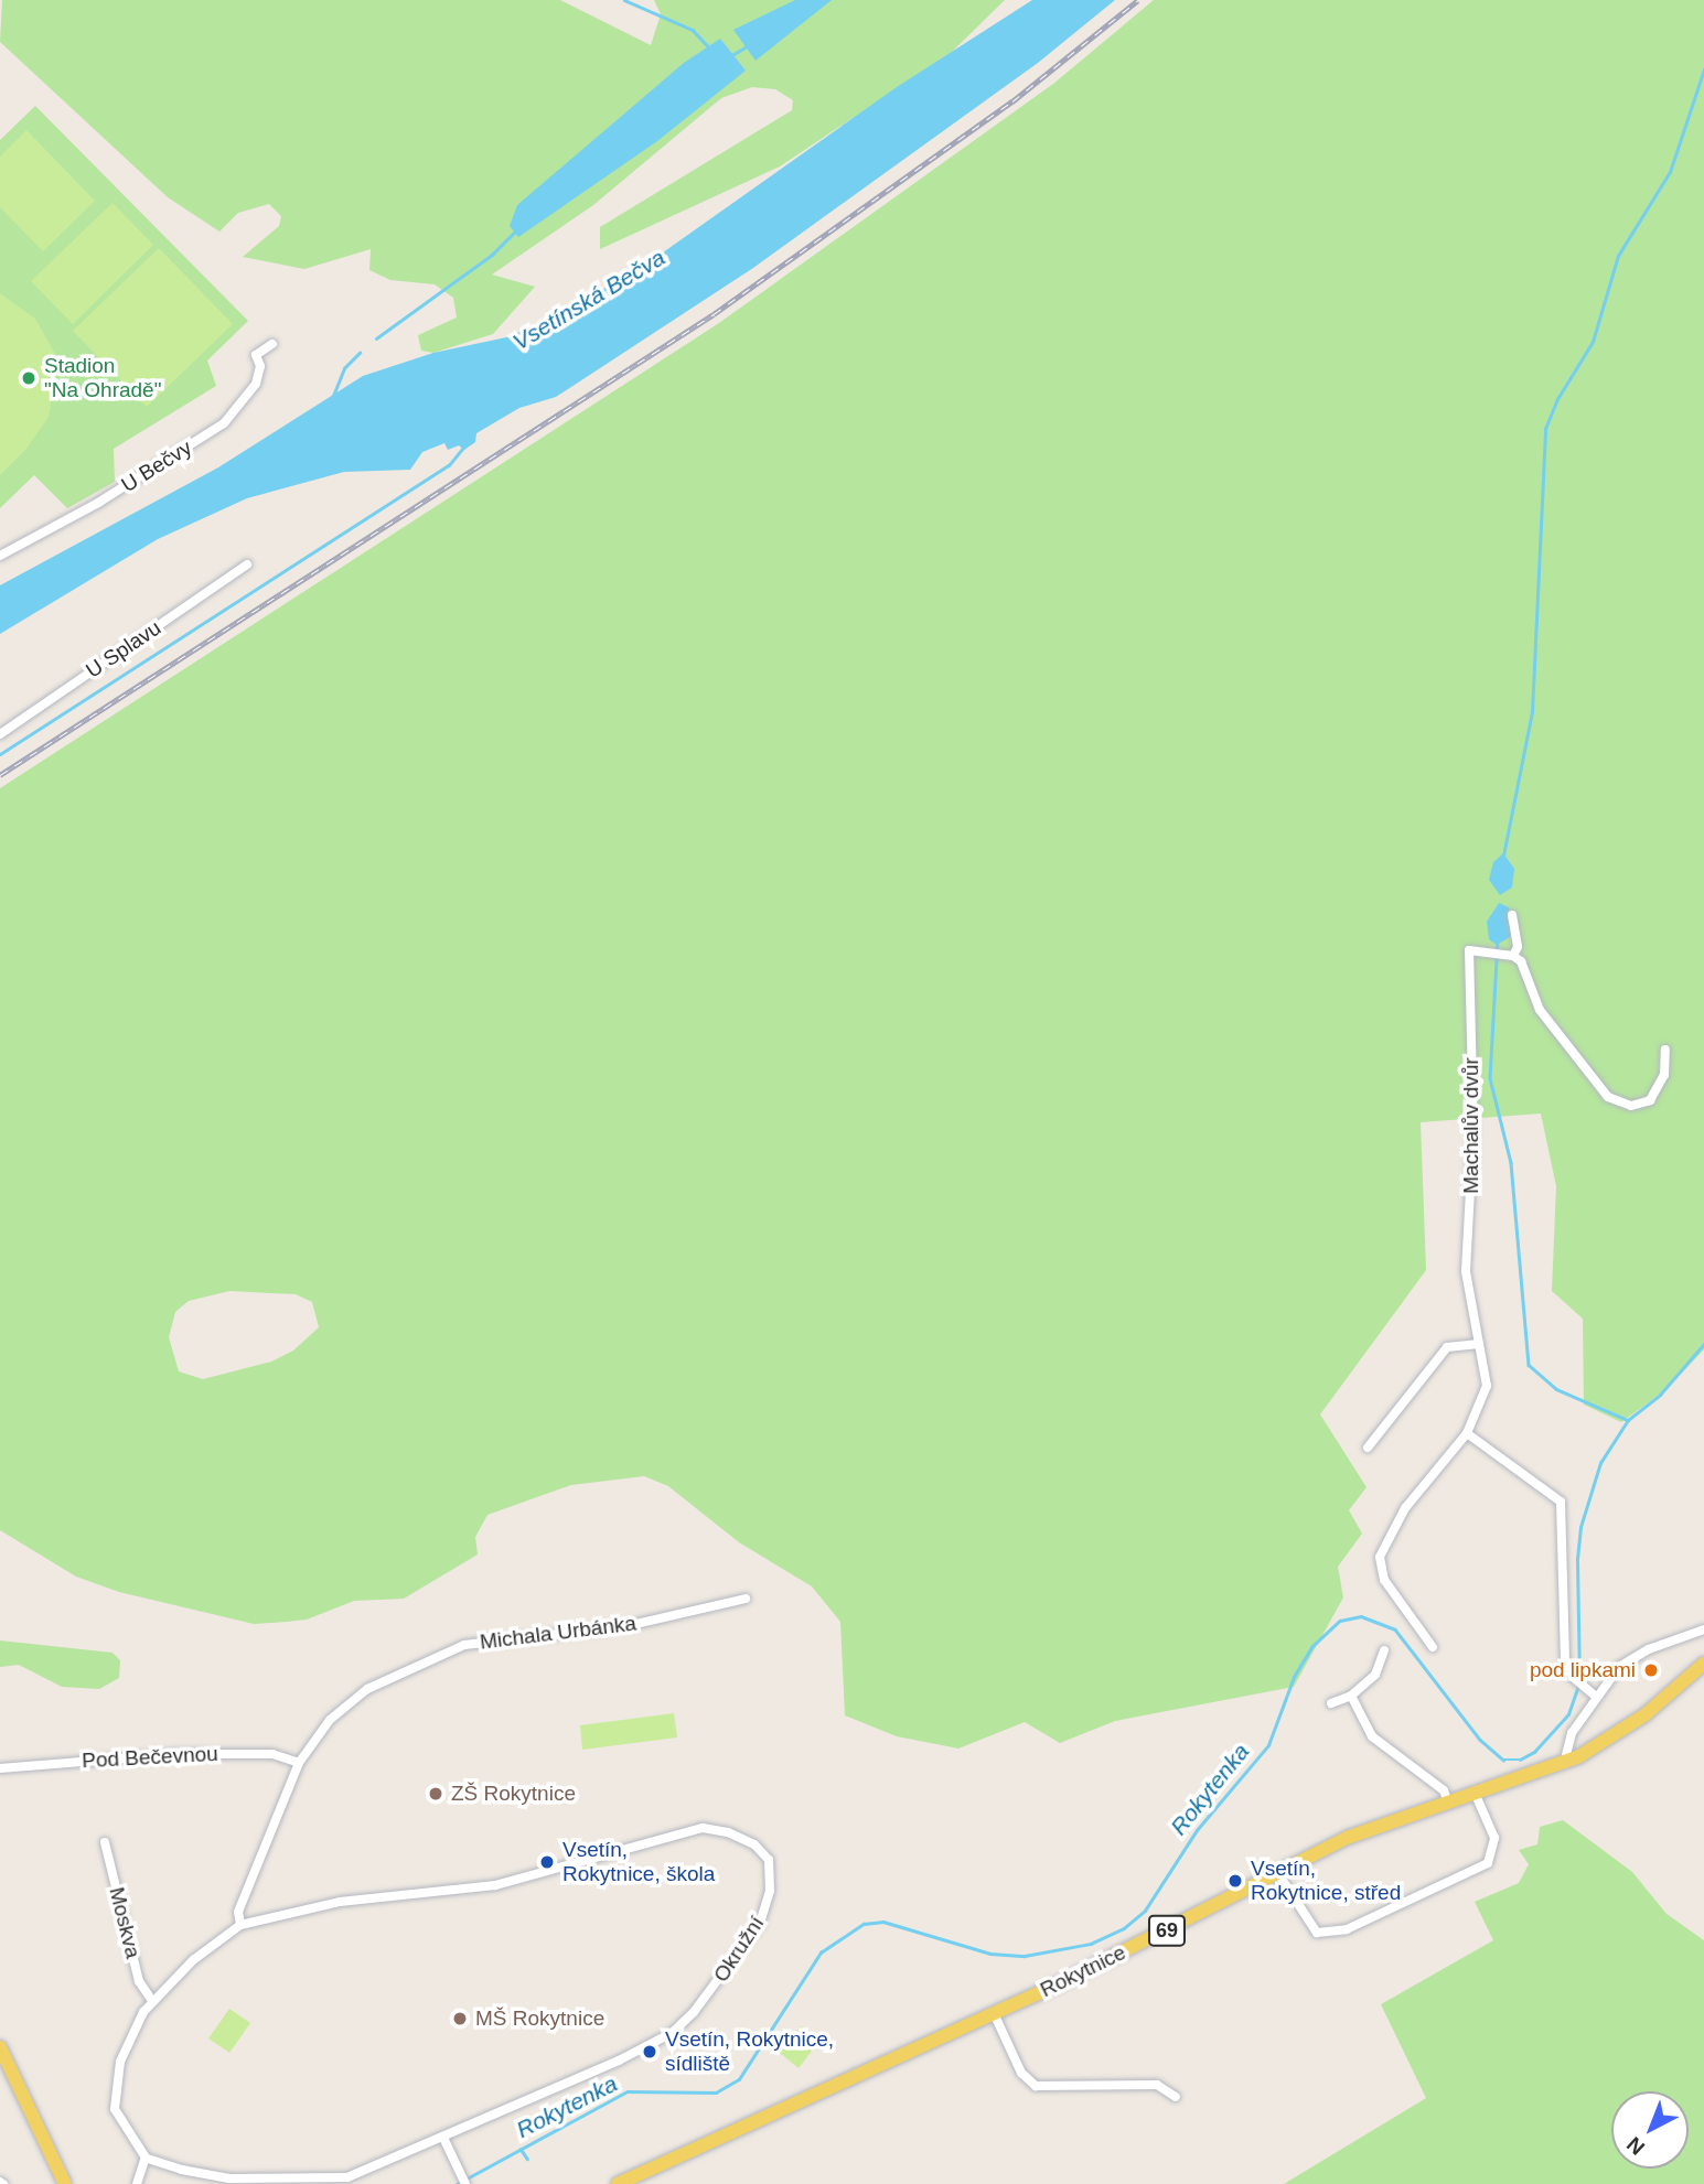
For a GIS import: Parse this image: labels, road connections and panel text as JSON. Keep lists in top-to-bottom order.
{
  "streets": {
    "main road": ["69", "Rokytnice"],
    "street": [
      "U Bečvy",
      "U Splavu",
      "Machalův dvůr",
      "Michala Urbánka",
      "Pod Bečevnou",
      "Moskva",
      "Okružní"
    ]
  },
  "crossings": [
    ["Michala Urbánka", "Pod Bečevnou"],
    ["Moskva", "Okružní"]
  ],
  "water": ["Vsetínská Bečva", "Rokytenka"],
  "places": [
    "Stadion \"Na Ohradě\"",
    "pod lipkami",
    "ZŠ Rokytnice",
    "Vsetín, Rokytnice, škola",
    "Vsetín, Rokytnice, střed",
    "MŠ Rokytnice",
    "Vsetín, Rokytnice, sídliště"
  ],
  "north": "bottom left"
}
